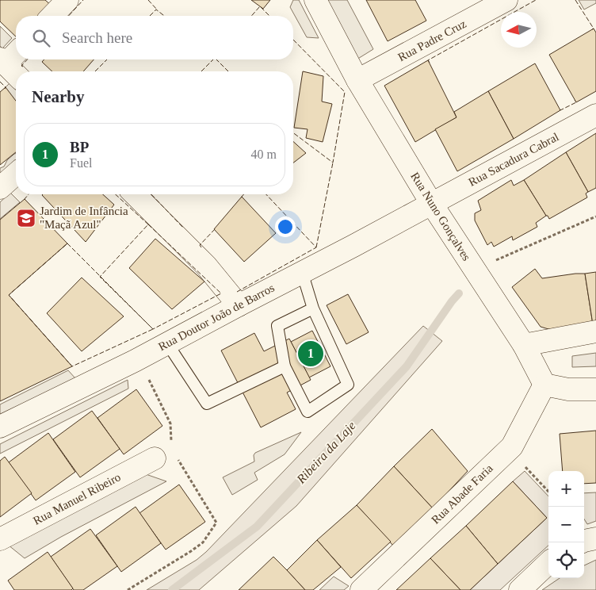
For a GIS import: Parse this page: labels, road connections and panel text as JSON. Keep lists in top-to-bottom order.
{
  "streets": {
    "street": [
      "Rua Padre Cruz",
      "Rua Sacadura Cabral",
      "Rua Nuno Gonçalves",
      "Rua Doutor João de Barros",
      "Rua Abade Faria",
      "Rua Manuel Ribeiro"
    ]
  },
  "crossings": [
    ["Rua Padre Cruz", "Rua Nuno Gonçalves"],
    ["Rua Sacadura Cabral", "Rua Nuno Gonçalves"],
    ["Rua Sacadura Cabral", "Rua Doutor João de Barros"],
    ["Rua Nuno Gonçalves", "Rua Doutor João de Barros"],
    ["Rua Nuno Gonçalves", "Rua Abade Faria"]
  ],
  "water": ["Ribeira da Laje"],
  "places": {
    "school or university": ["Jardim de Infância \"Maçã Azul\""]
  },
  "north": "left",
  "page": {
    "search": "Search here",
    "heading": "Nearby",
    "list": [
      {
        "mark": "1",
        "name": "BP",
        "note": "Fuel",
        "value": "40 m"
      }
    ],
    "pins": "1",
    "map_buttons": ["+", "−"]
  }
}
